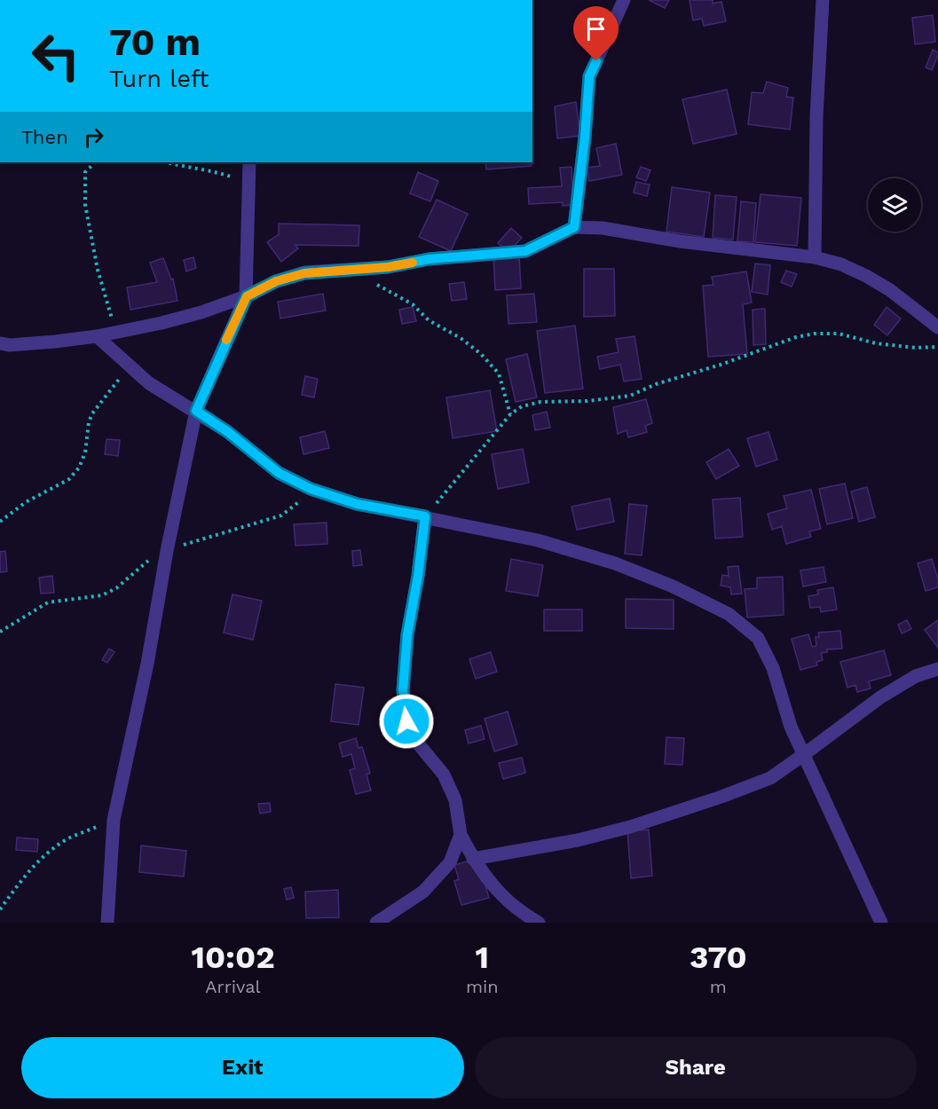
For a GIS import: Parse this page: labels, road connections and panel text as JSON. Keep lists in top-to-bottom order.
{
  "page": {
    "turn": ["70 m", "Turn left"],
    "then": "Then",
    "eta": [
      "10:02",
      "Arrival",
      "1",
      "min",
      "370",
      "m"
    ],
    "buttons": ["Exit", "Share"]
  }
}
